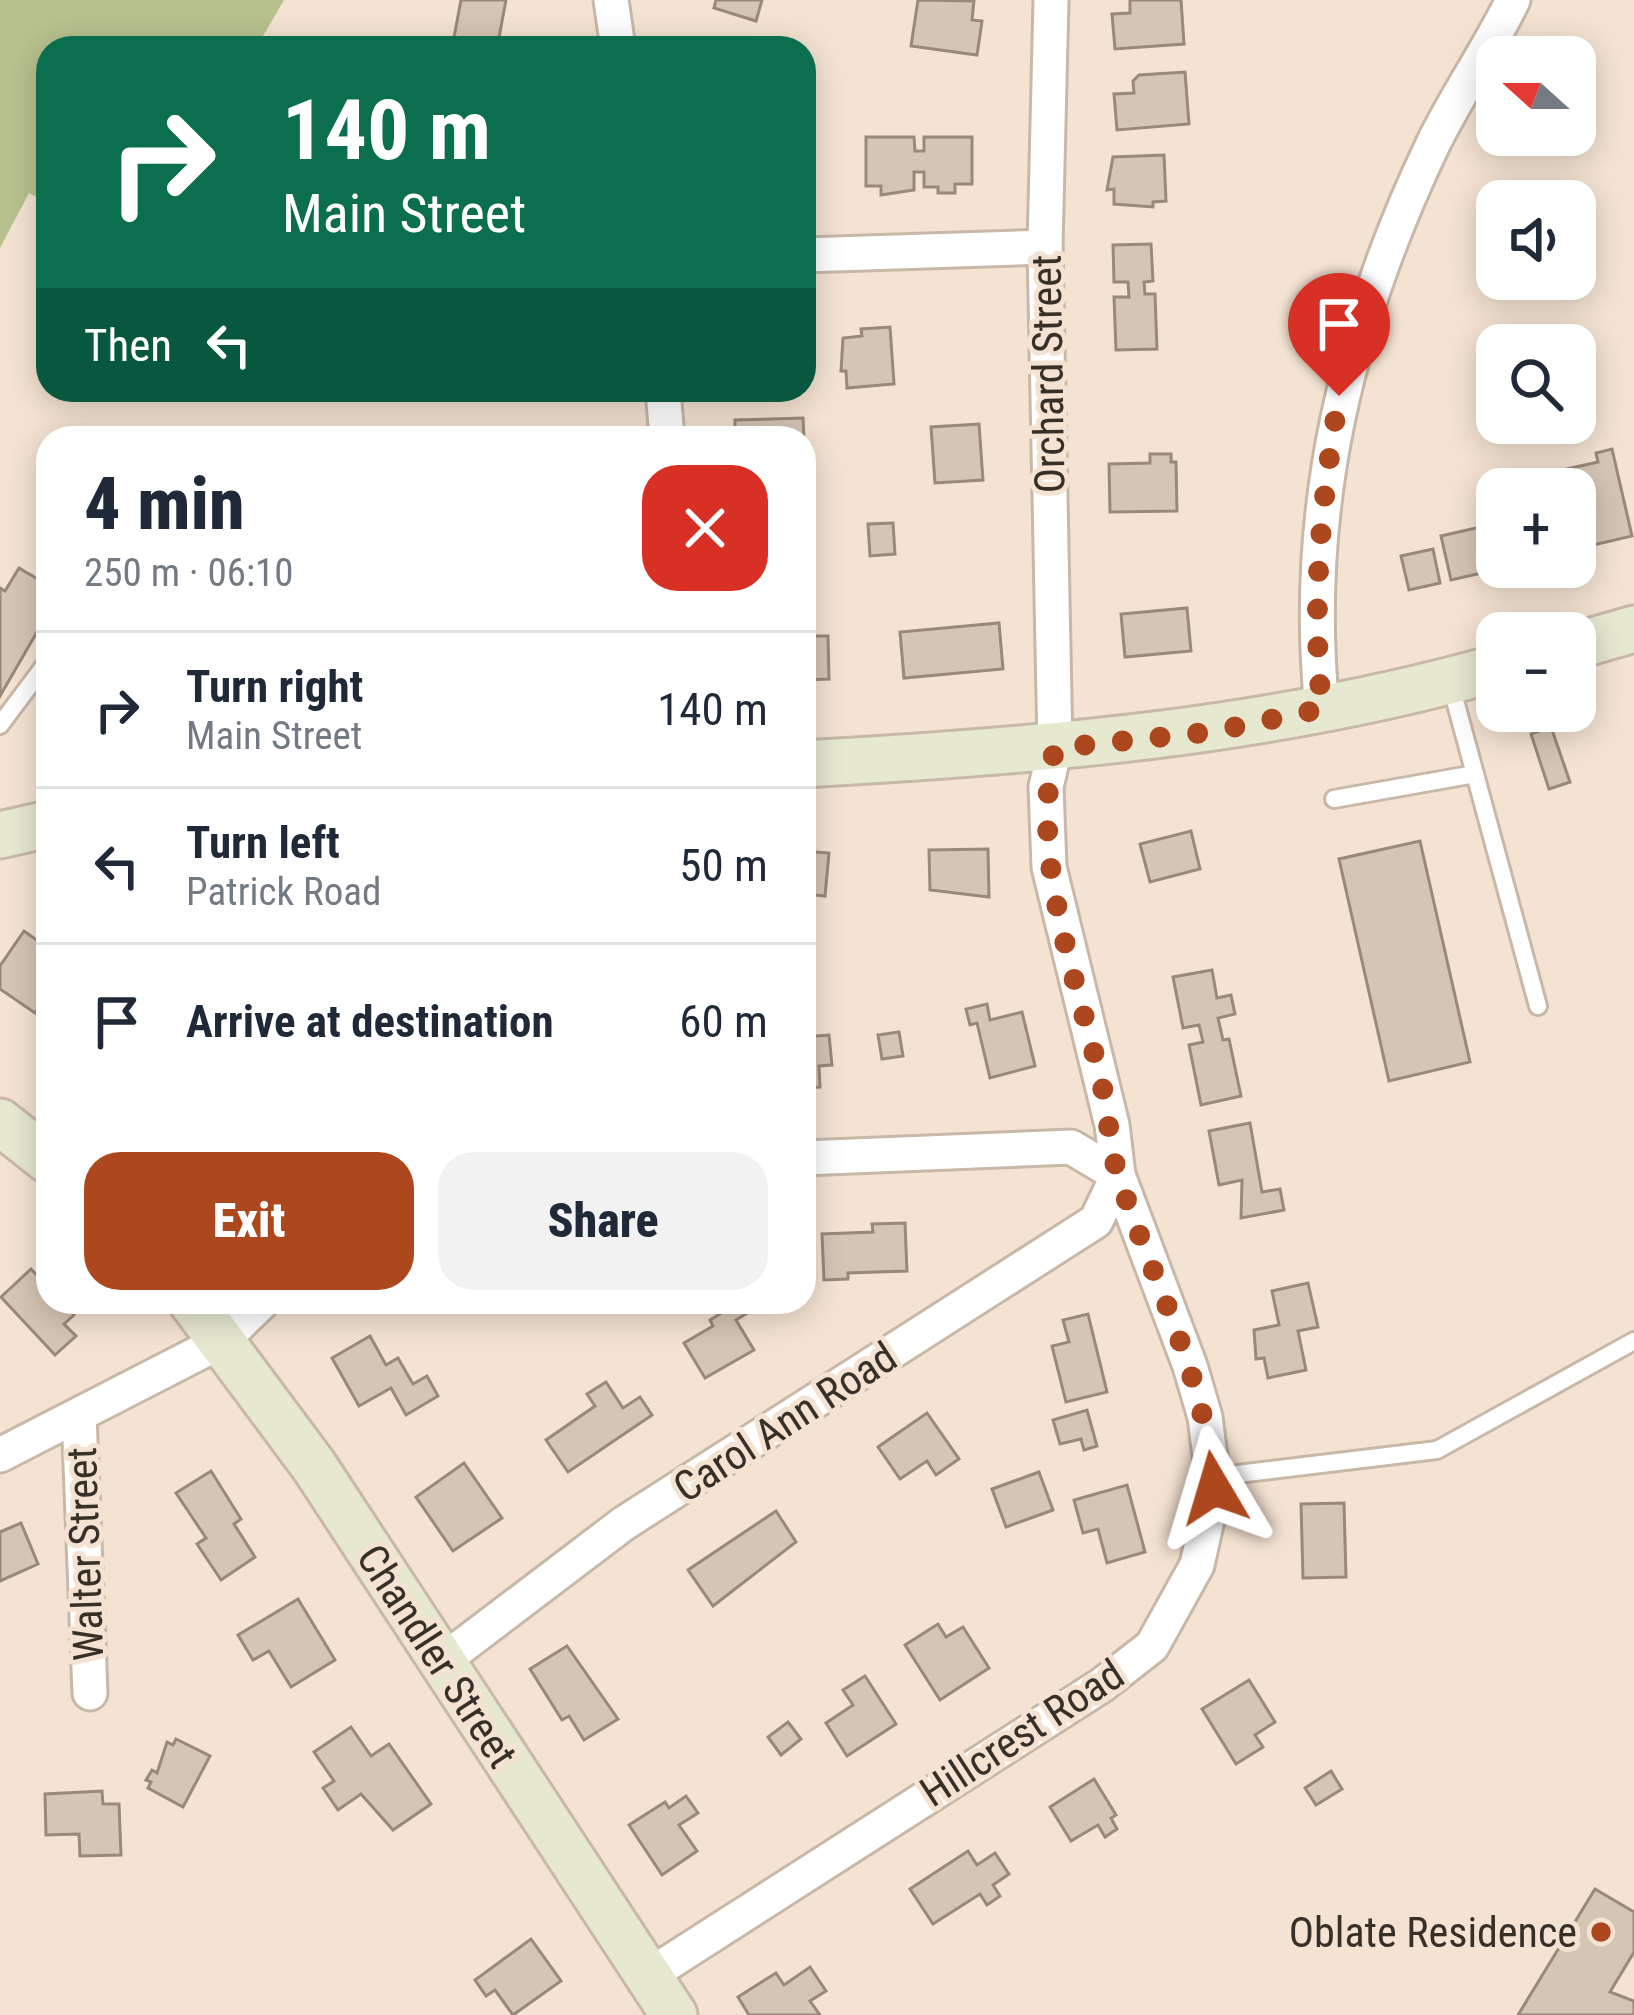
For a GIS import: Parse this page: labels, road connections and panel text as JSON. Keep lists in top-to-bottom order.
{
  "streets": {
    "main road": ["Chandler Street"],
    "street": [
      "Orchard Street",
      "Carol Ann Road",
      "Walter Street",
      "Hillcrest Road"
    ]
  },
  "crossings": [
    ["Orchard Street", "Hillcrest Road"],
    ["Carol Ann Road", "Chandler Street"],
    ["Carol Ann Road", "Hillcrest Road"],
    ["Chandler Street", "Hillcrest Road"]
  ],
  "places": ["Oblate Residence"],
  "north": "left",
  "page": {
    "map_buttons": ["+", "−"],
    "turn": ["140 m", "Main Street"],
    "then": "Then",
    "heading": ["4 min", "250 m · 06:10"],
    "list": [
      {
        "name": "Turn right",
        "note": "Main Street",
        "value": "140 m"
      },
      {
        "name": "Turn left",
        "note": "Patrick Road",
        "value": "50 m"
      },
      {
        "name": "Arrive at destination",
        "value": "60 m"
      }
    ],
    "buttons": ["Exit", "Share"]
  }
}
